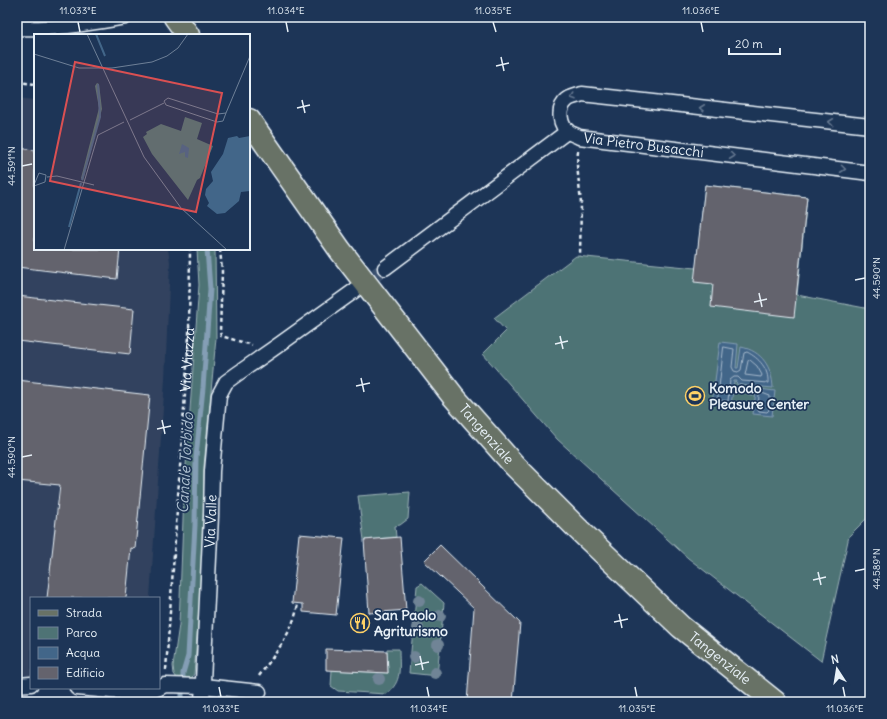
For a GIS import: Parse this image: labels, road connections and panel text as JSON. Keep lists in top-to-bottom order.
{
  "streets": {
    "main road": ["Tangenziale"],
    "street": ["Via Pietro Busacchi", "Via Valle"],
    "path": ["Via Viazza"]
  },
  "water": ["Canale Torbido"],
  "places": {
    "sports": ["Komodo Pleasure Center"],
    "restaurant": ["San Paolo Agriturismo"]
  },
  "legend": [
    "Strada",
    "Parco",
    "Acqua",
    "Edificio"
  ],
  "scale_bar": "20 m",
  "north": "top",
  "coordinates": [
    "11.033°E",
    "11.034°E",
    "11.035°E",
    "11.036°E",
    "44.591°N",
    "44.590°N",
    "44.589°N"
  ]
}
